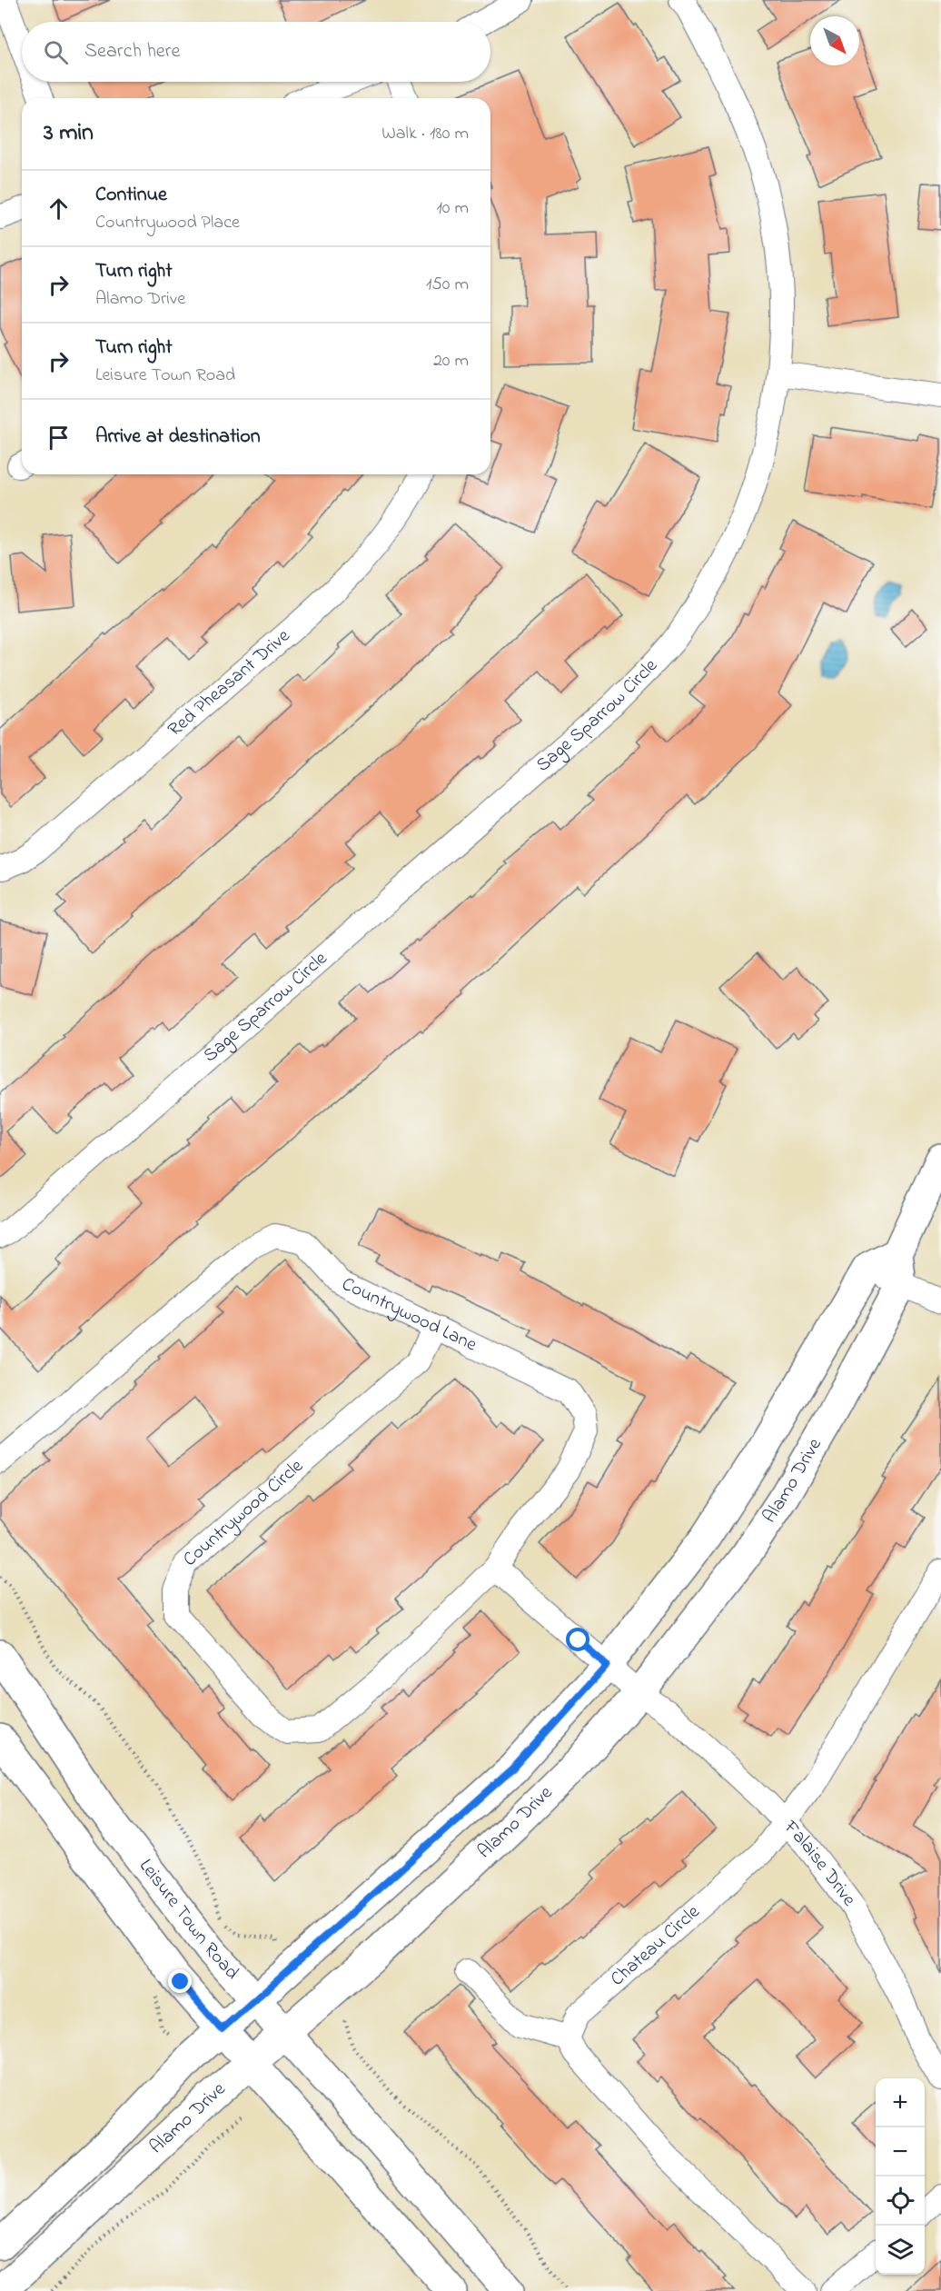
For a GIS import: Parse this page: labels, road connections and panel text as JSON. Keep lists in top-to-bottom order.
{
  "streets": {
    "main road": ["Alamo Drive", "Leisure Town Road"],
    "street": [
      "Red Pheasant Drive",
      "Sage Sparrow Circle",
      "Countrywood Lane",
      "Countrywood Circle",
      "Falaise Drive",
      "Chateau Circle"
    ]
  },
  "crossings": [
    ["Countrywood Lane", "Countrywood Circle"],
    ["Countrywood Lane", "Falaise Drive"],
    ["Alamo Drive", "Falaise Drive"],
    ["Alamo Drive", "Leisure Town Road"],
    ["Countrywood Circle", "Falaise Drive"],
    ["Falaise Drive", "Chateau Circle"]
  ],
  "north": "bottom right",
  "page": {
    "search": "Search here",
    "heading": ["3 min", "Walk · 180 m"],
    "list": [
      ["Continue", "Countrywood Place", "10 m"],
      ["Turn right", "Alamo Drive", "150 m"],
      ["Turn right", "Leisure Town Road", "20 m"],
      "Arrive at destination"
    ],
    "map_buttons": ["+", "−"]
  }
}
